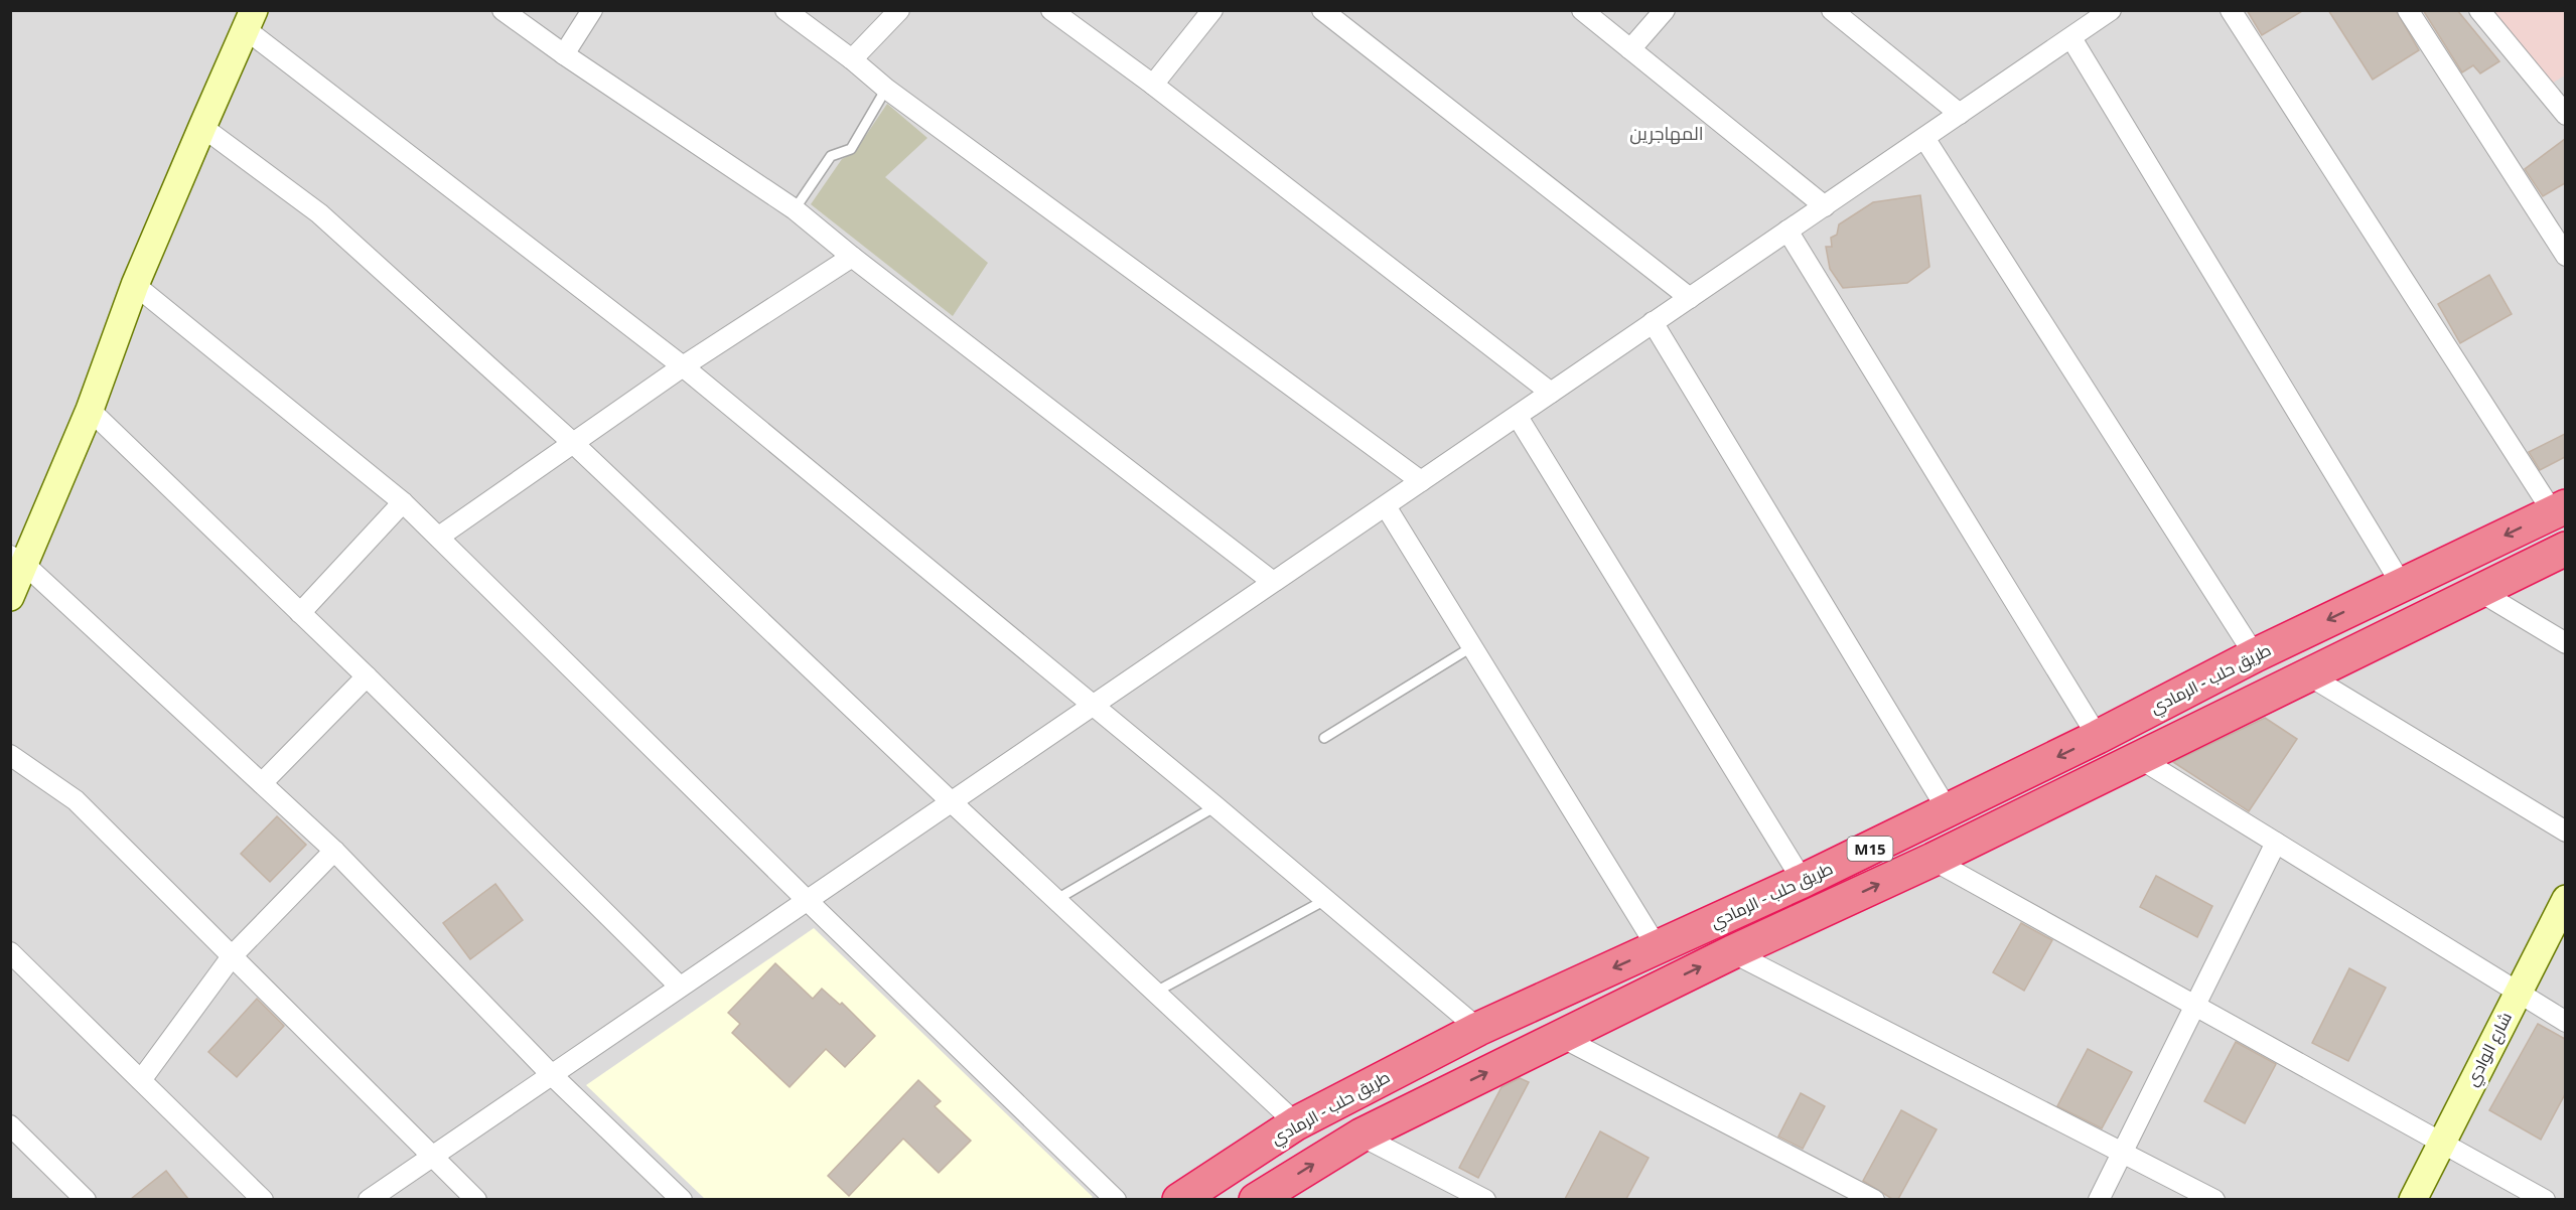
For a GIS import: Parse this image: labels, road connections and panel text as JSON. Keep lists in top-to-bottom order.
{
  "streets": {
    "highway": ["طريق حلب - الرمادي", "M15"],
    "street": ["شارع الوادي"]
  },
  "districts": ["المهاجرين"]
}
